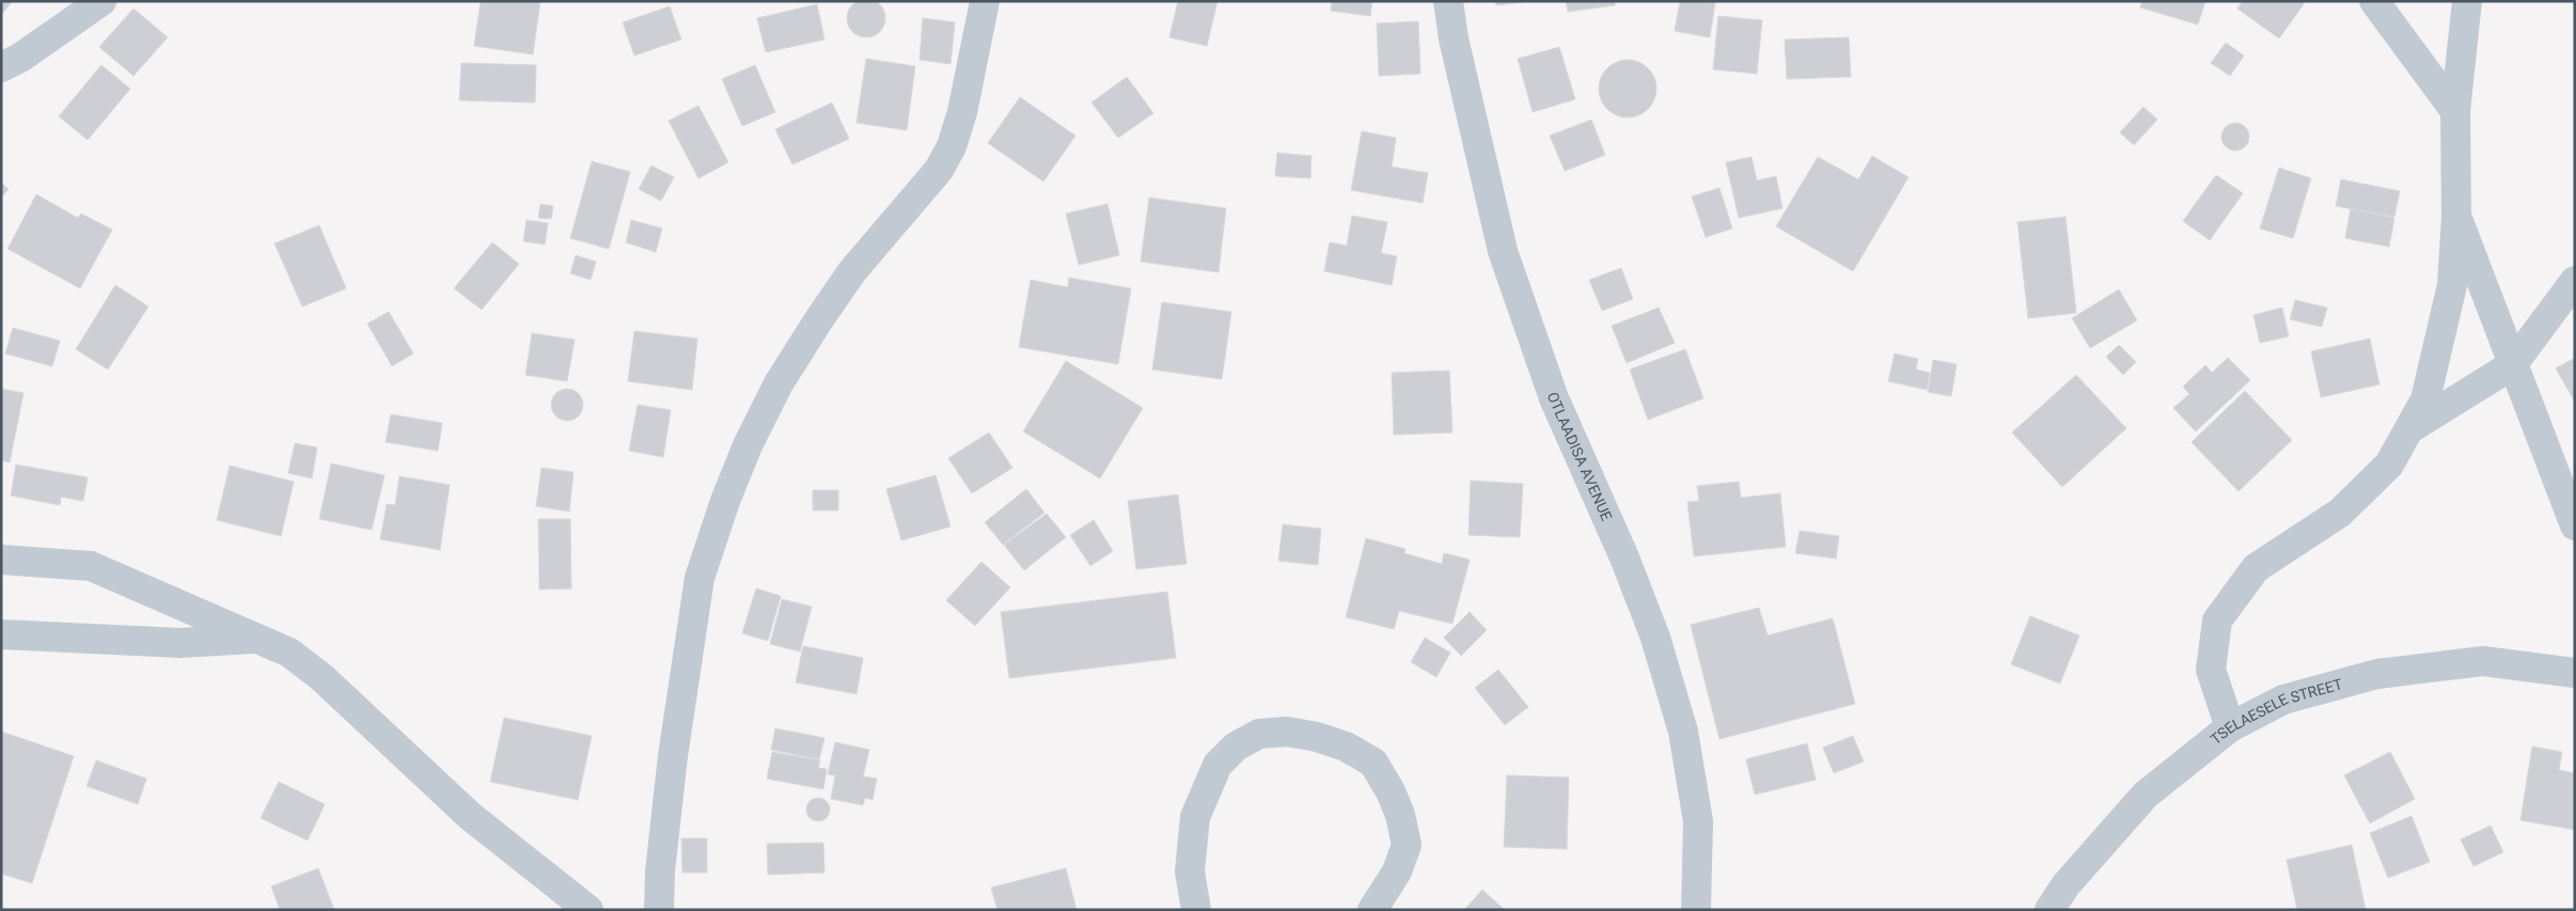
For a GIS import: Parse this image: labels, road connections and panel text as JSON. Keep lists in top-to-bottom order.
{
  "streets": {
    "street": ["OTLAADISA AVENUE", "TSELAESELE STREET"]
  }
}
